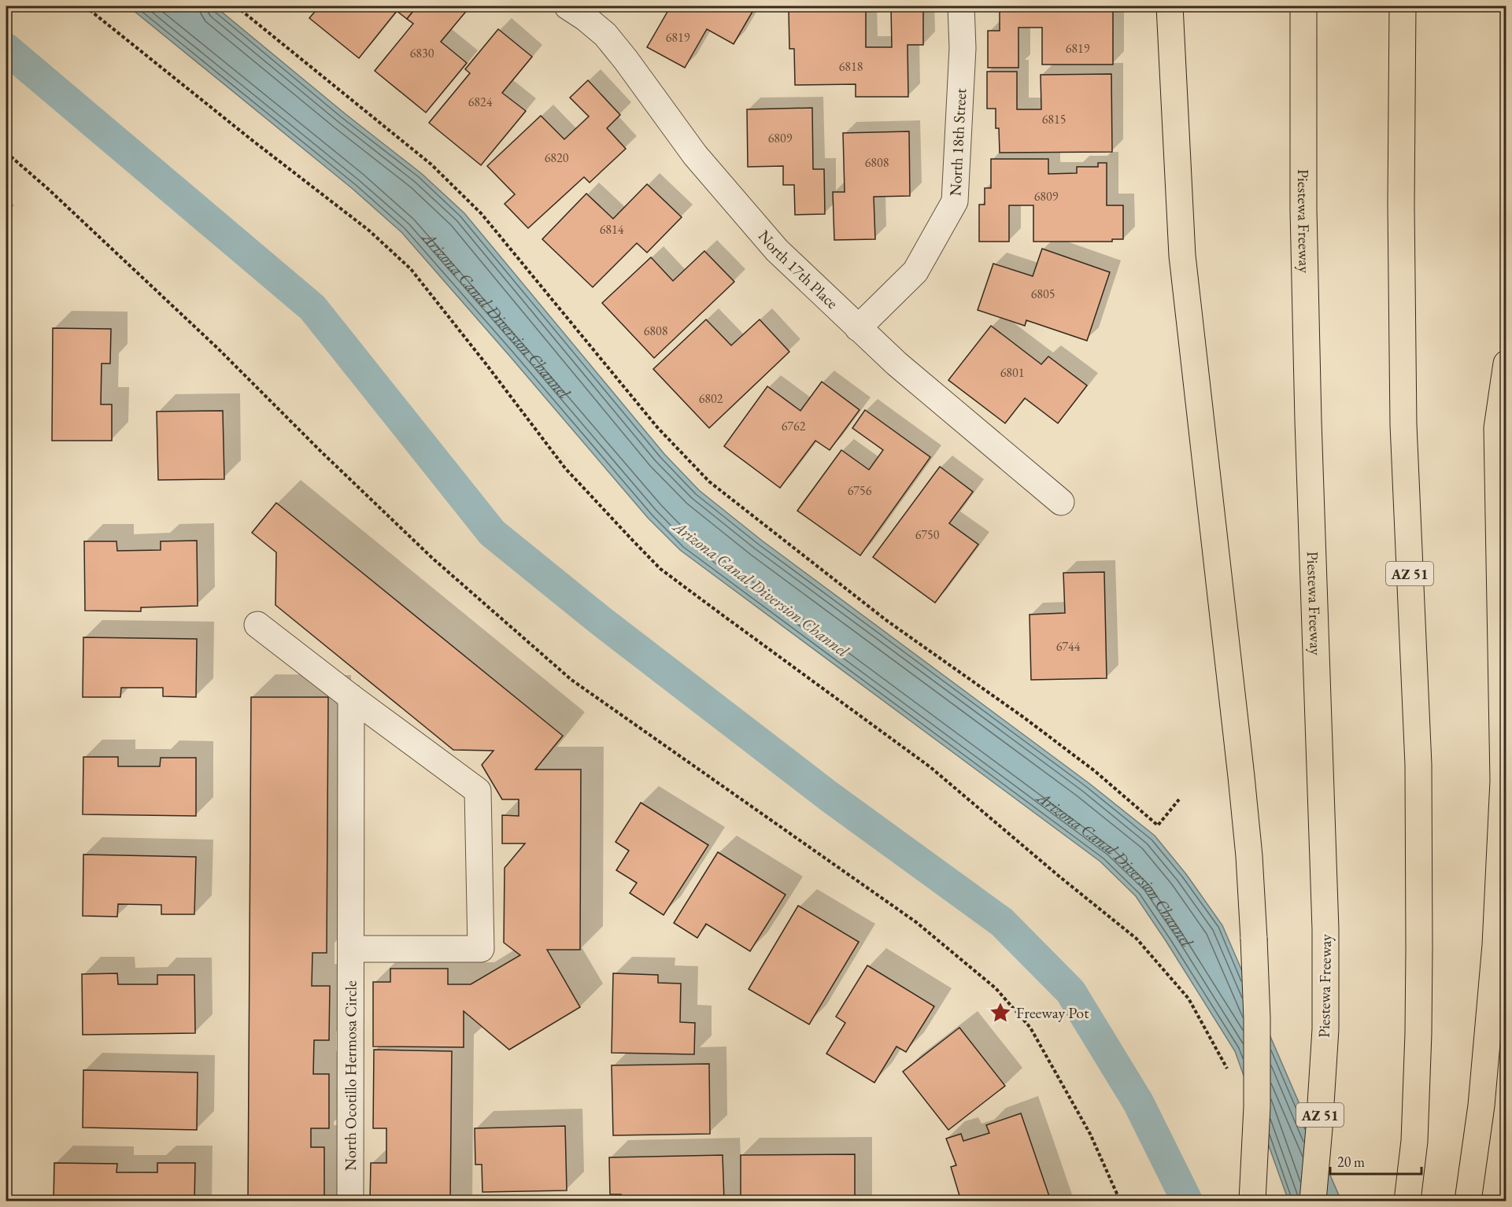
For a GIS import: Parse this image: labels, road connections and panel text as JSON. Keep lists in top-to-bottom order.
{
  "streets": {
    "highway": ["Piestewa Freeway", "AZ 51"],
    "street": ["North 18th Street", "North 17th Place", "North Ocotillo Hermosa Circle"]
  },
  "crossings": [
    ["North 18th Street", "North 17th Place"]
  ],
  "water": ["Arizona Canal Diversion Channel"],
  "places": {
    "place": ["Freeway Pot"]
  },
  "house_numbers": [
    "6819",
    "6819",
    "6830",
    "6818",
    "6824",
    "6815",
    "6809",
    "6820",
    "6808",
    "6809",
    "6814",
    "6805",
    "6808",
    "6801",
    "6802",
    "6762",
    "6756",
    "6750",
    "6744"
  ],
  "scale_bar": "20 m"
}
